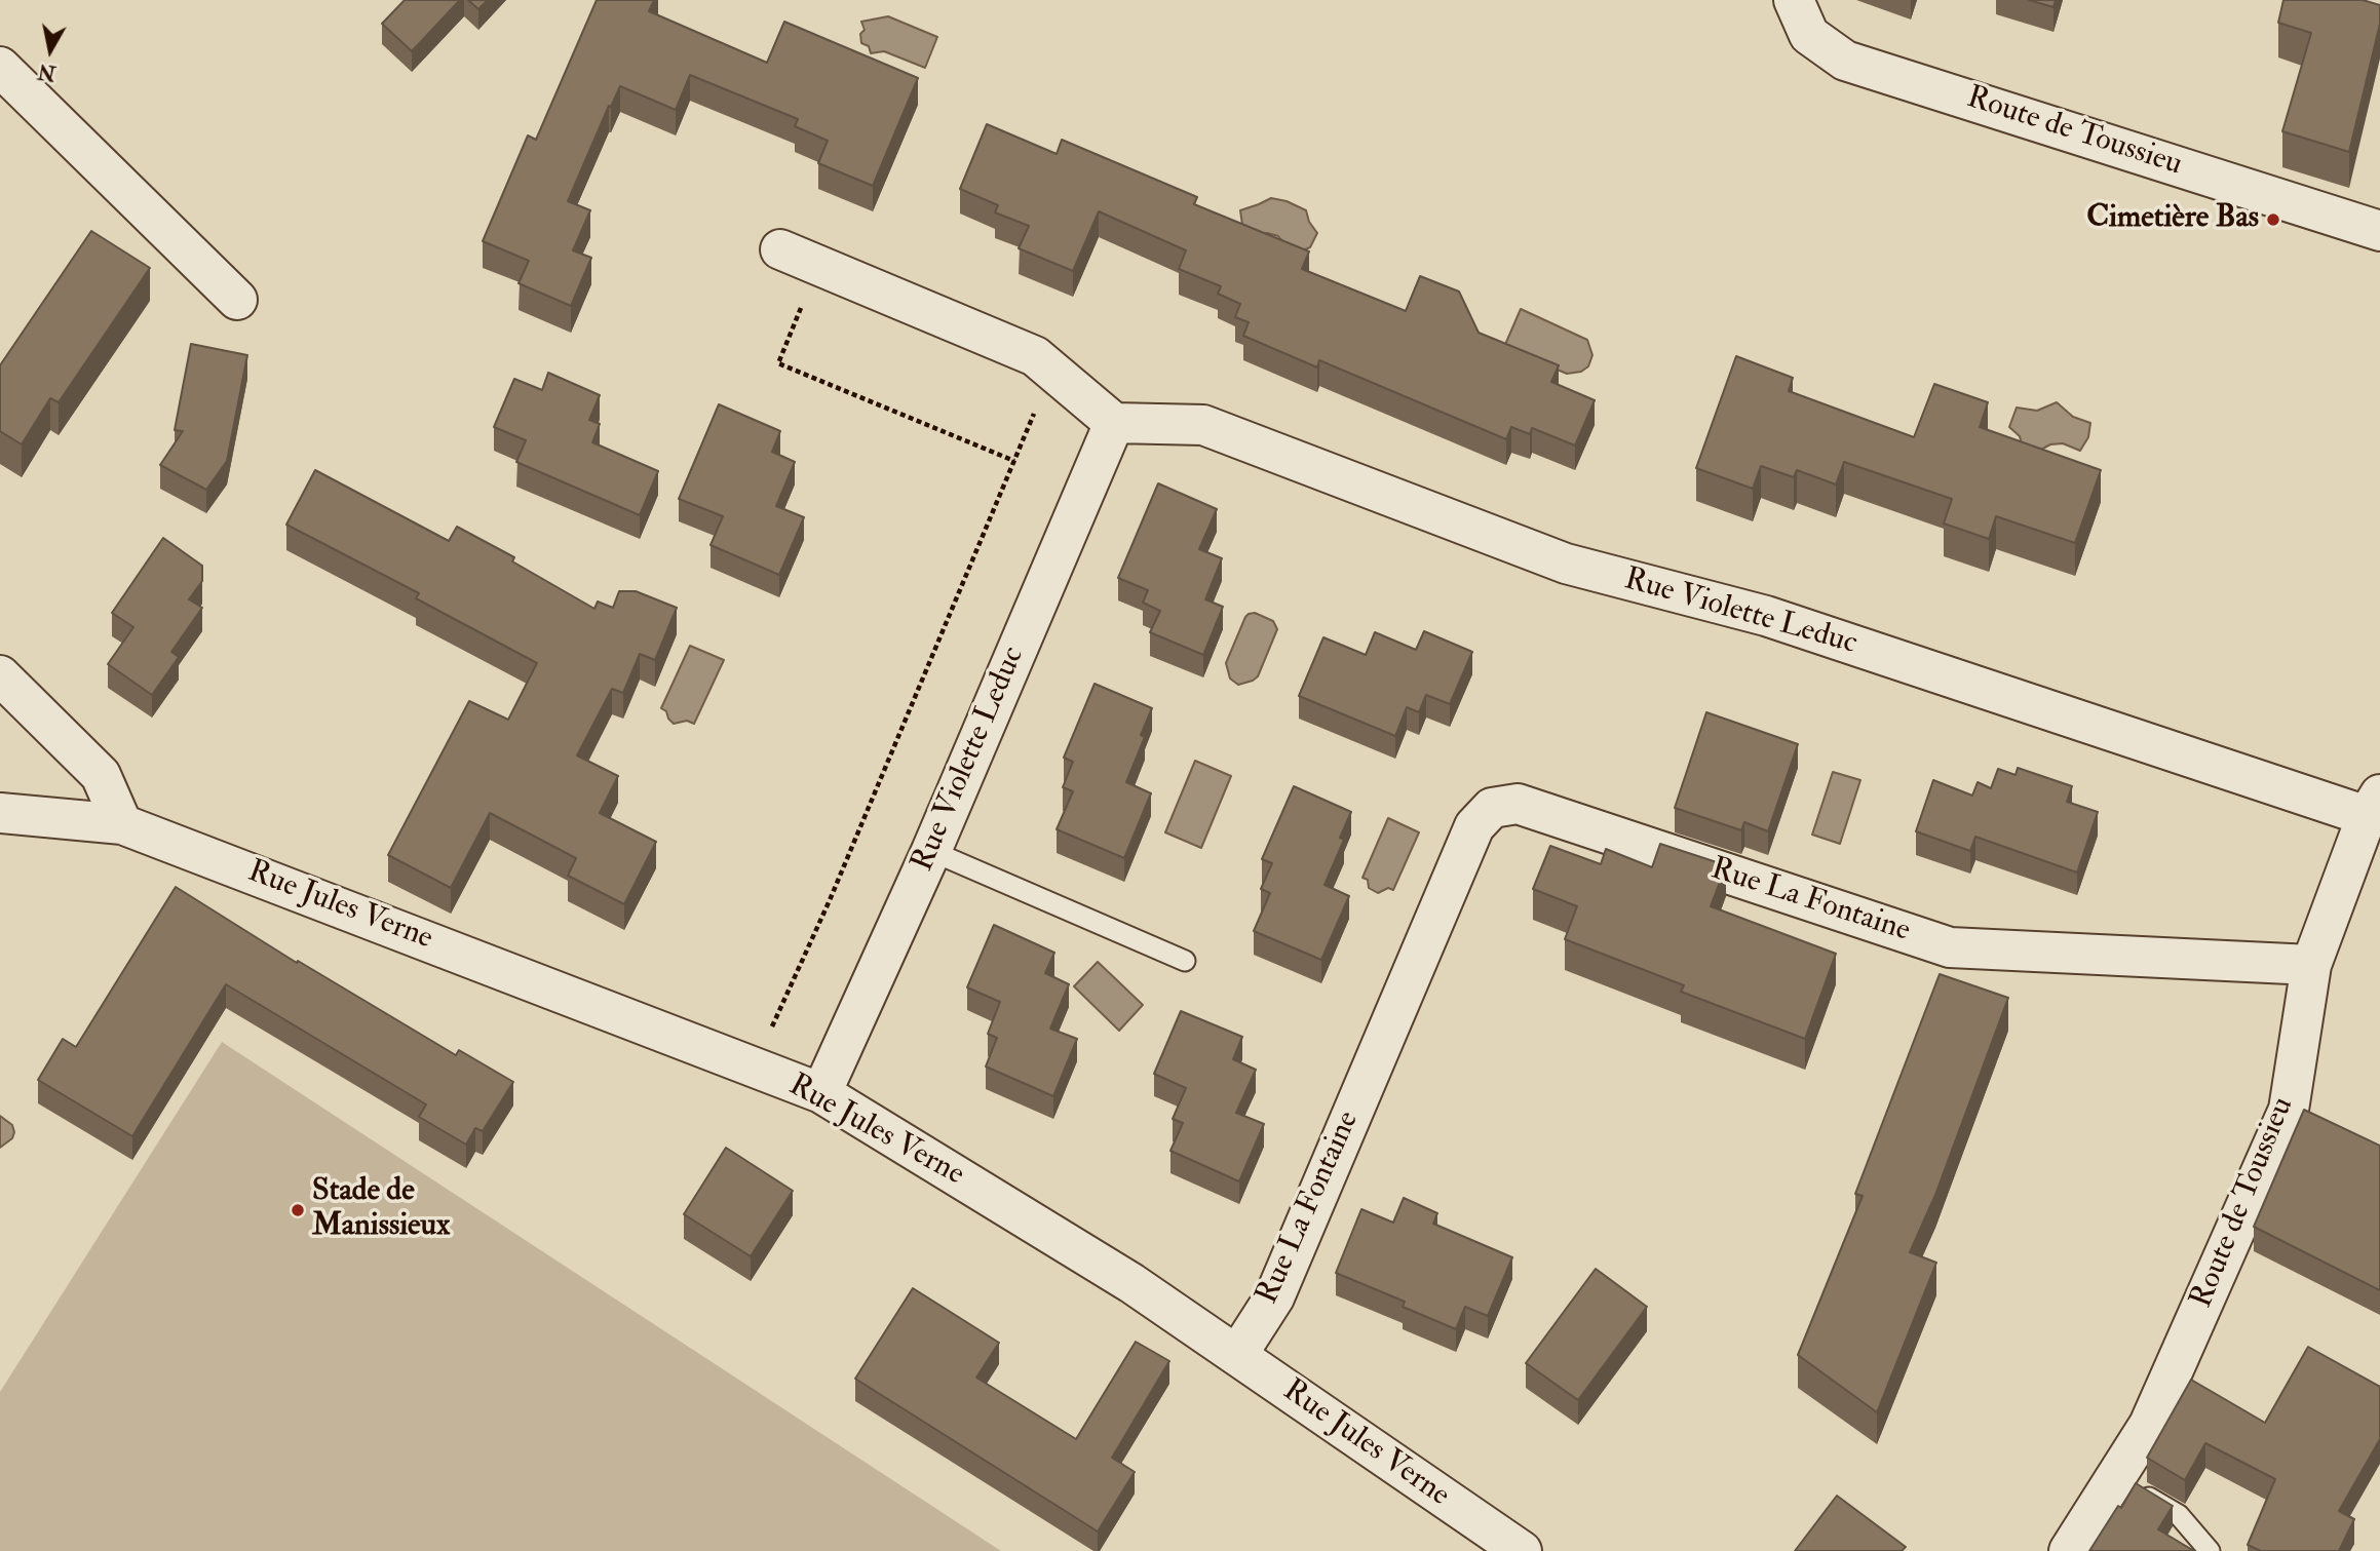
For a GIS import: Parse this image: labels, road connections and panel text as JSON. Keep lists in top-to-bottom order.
{
  "streets": {
    "street": [
      "Route de Toussieu",
      "Rue Violette Leduc",
      "Rue La Fontaine",
      "Rue Jules Verne"
    ]
  },
  "crossings": [
    ["Route de Toussieu", "Rue Violette Leduc"],
    ["Route de Toussieu", "Rue La Fontaine"],
    ["Rue Violette Leduc", "Rue Jules Verne"],
    ["Rue La Fontaine", "Rue Jules Verne"]
  ],
  "places": ["Cimetière Bas", "Stade de Manissieux"],
  "north": "bottom"
}
